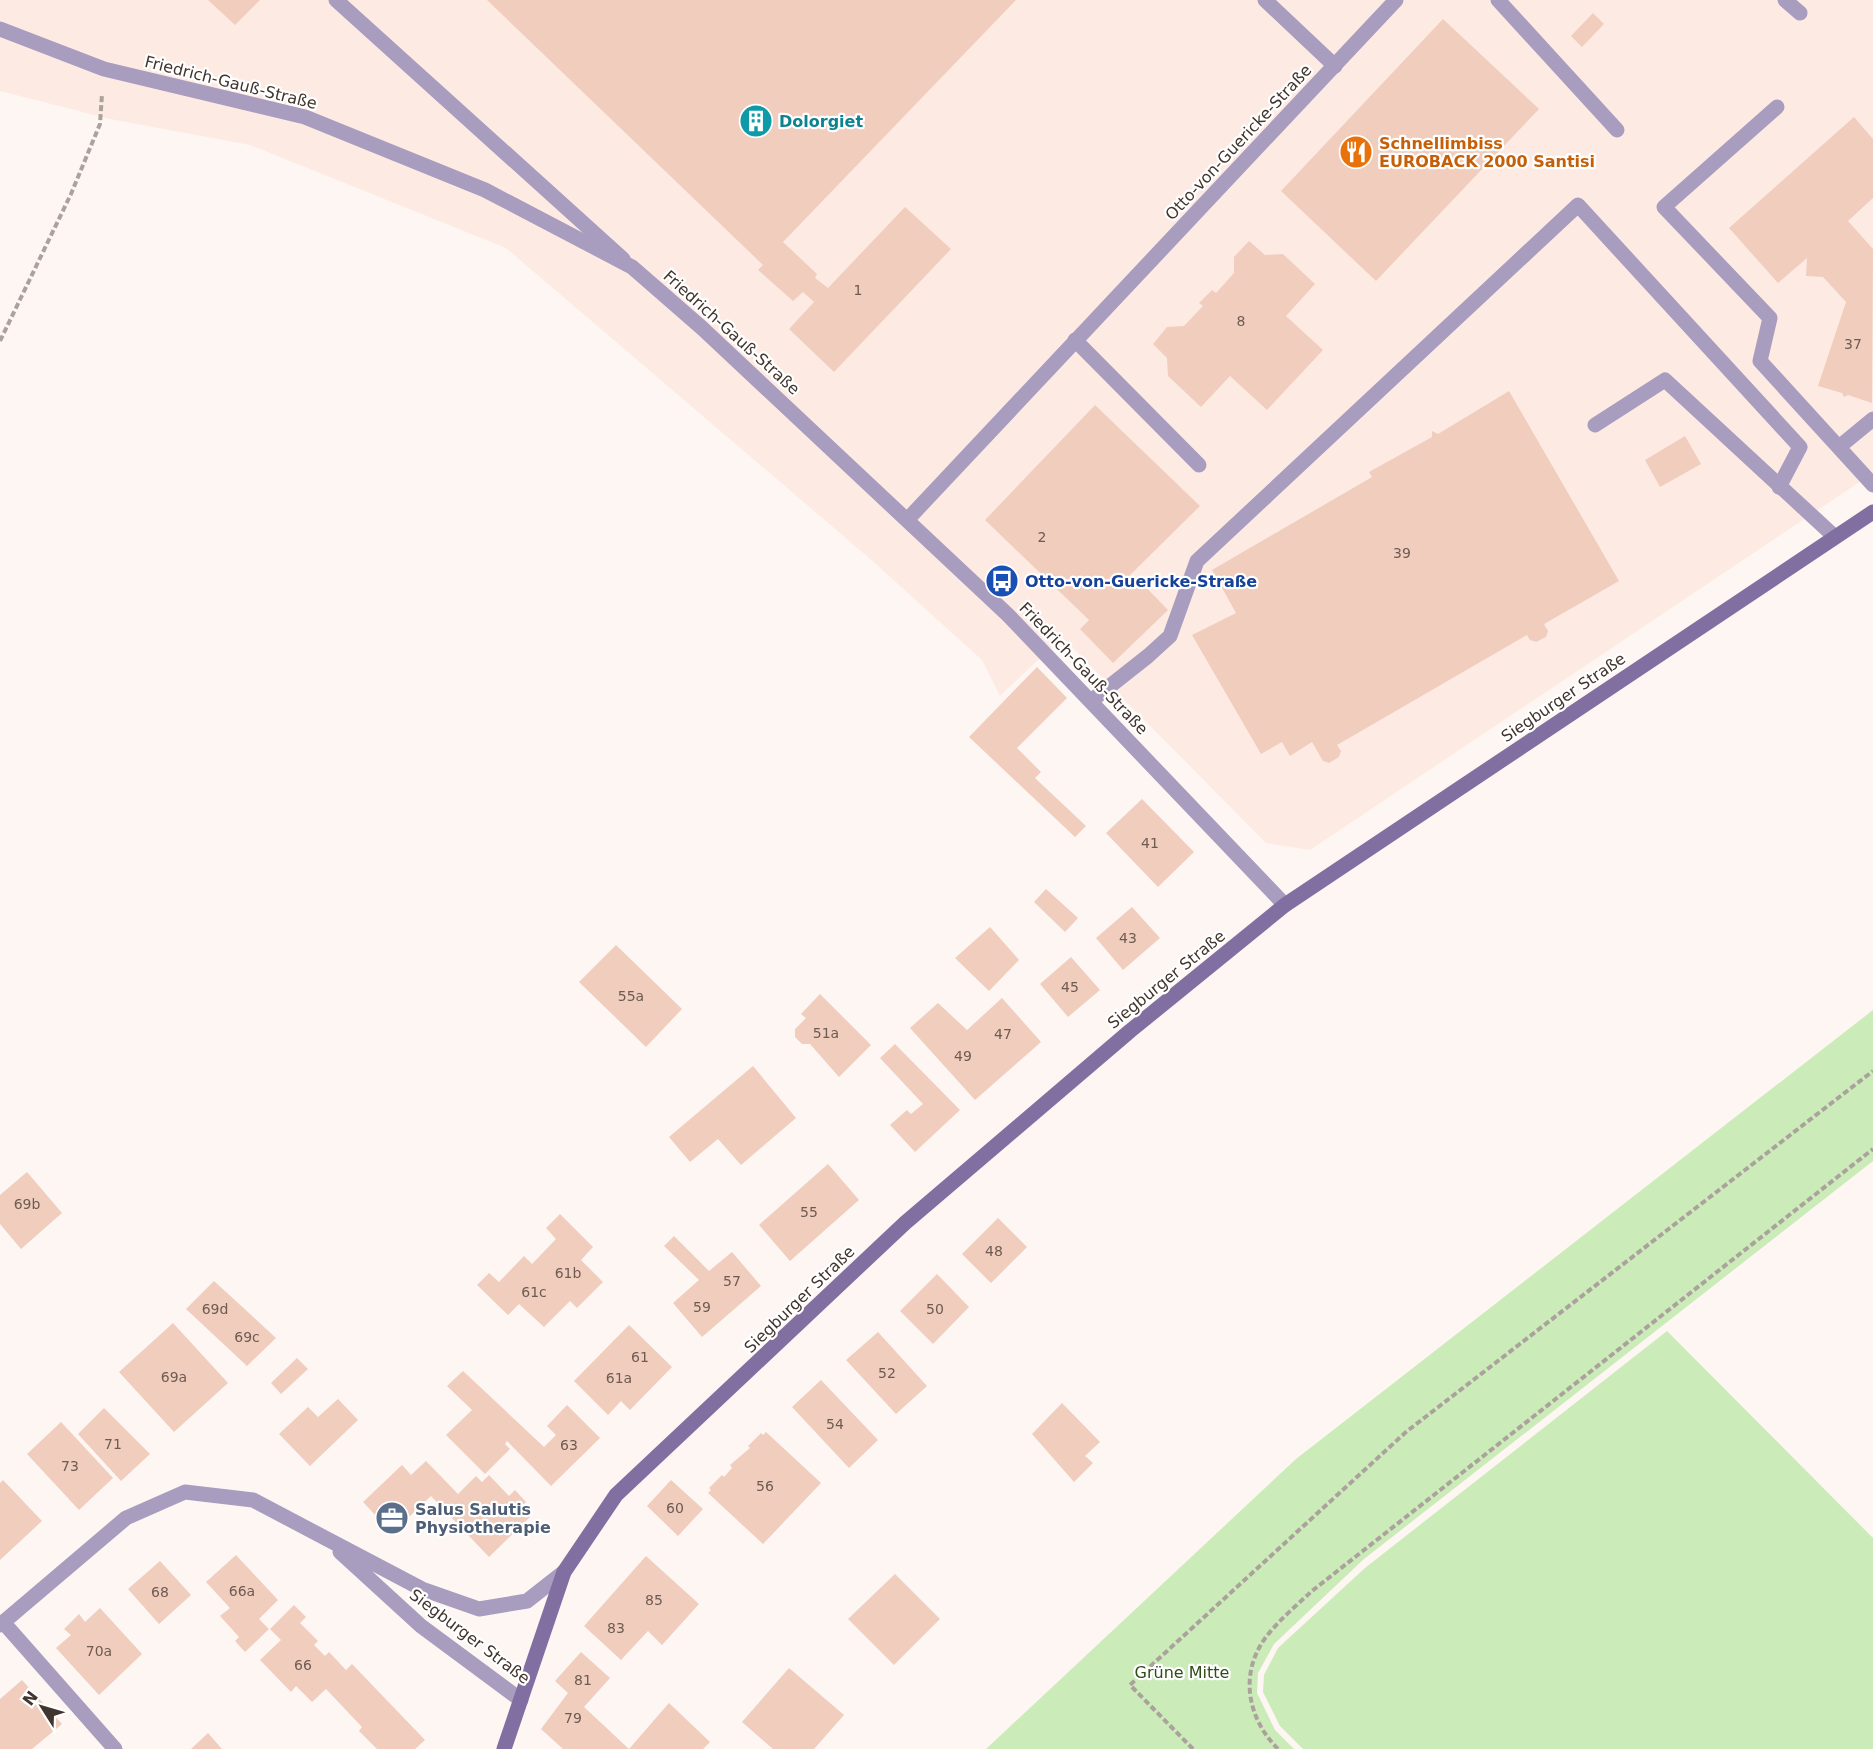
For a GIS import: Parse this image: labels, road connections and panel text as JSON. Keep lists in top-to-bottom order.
{
  "streets": {
    "street": ["Friedrich-Gauß-Straße", "Otto-von-Guericke-Straße", "Siegburger Straße"]
  },
  "crossings": [
    ["Friedrich-Gauß-Straße", "Otto-von-Guericke-Straße"],
    ["Friedrich-Gauß-Straße", "Siegburger Straße"]
  ],
  "parks": ["Grüne Mitte"],
  "places": {
    "building": ["Dolorgiet"],
    "restaurant": ["Schnellimbiss EUROBACK 2000 Santisi"],
    "bus stop": ["Otto-von-Guericke-Straße"],
    "office": ["Salus Salutis Physiotherapie"]
  },
  "house_numbers": [
    "1",
    "8",
    "37",
    "2",
    "39",
    "41",
    "43",
    "45",
    "55a",
    "51a",
    "47",
    "49",
    "69b",
    "55",
    "48",
    "61b",
    "57",
    "61c",
    "59",
    "69d",
    "50",
    "69c",
    "61",
    "52",
    "69a",
    "61a",
    "54",
    "71",
    "63",
    "73",
    "56",
    "60",
    "66a",
    "68",
    "85",
    "83",
    "70a",
    "66",
    "81",
    "79"
  ],
  "north": "top left"
}
